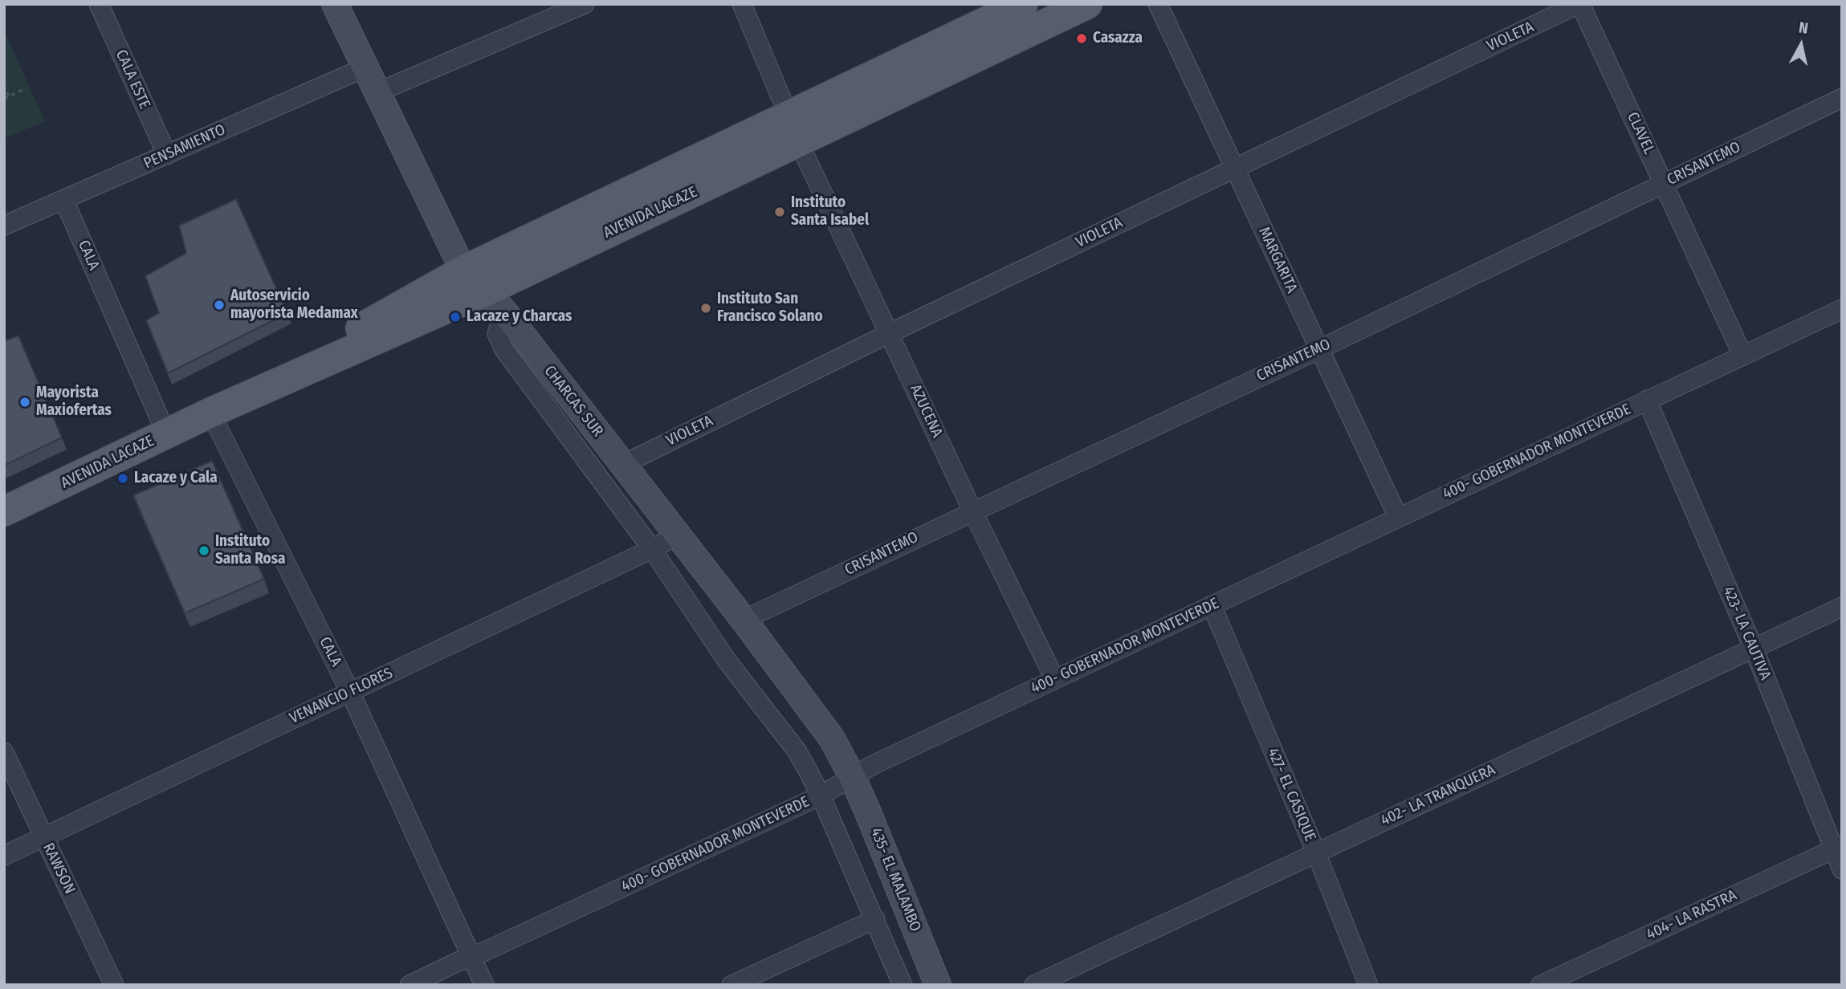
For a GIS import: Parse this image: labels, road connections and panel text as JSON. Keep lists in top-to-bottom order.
{
  "streets": {
    "main road": ["AVENIDA LACAZE", "CHARCAS SUR", "435- EL MALAMBO"],
    "street": [
      "VIOLETA",
      "CALA ESTE",
      "CLAVEL",
      "PENSAMIENTO",
      "CRISANTEMO",
      "CALA",
      "MARGARITA",
      "AZUCENA",
      "400- GOBERNADOR MONTEVERDE",
      "423- LA CAUTIVA",
      "VENANCIO FLORES",
      "427- EL CASIQUE",
      "402- LA TRANQUERA",
      "RAWSON",
      "404- LA RASTRA"
    ]
  },
  "crossings": [
    ["VIOLETA", "CLAVEL"],
    ["VIOLETA", "MARGARITA"],
    ["VIOLETA", "CHARCAS SUR"],
    ["VIOLETA", "AZUCENA"],
    ["CALA ESTE", "PENSAMIENTO"],
    ["CLAVEL", "CRISANTEMO"],
    ["CLAVEL", "400- GOBERNADOR MONTEVERDE"],
    ["PENSAMIENTO", "CALA"],
    ["PENSAMIENTO", "CHARCAS SUR"],
    ["CRISANTEMO", "MARGARITA"],
    ["CRISANTEMO", "CHARCAS SUR"],
    ["CRISANTEMO", "AZUCENA"],
    ["AVENIDA LACAZE", "CALA"],
    ["AVENIDA LACAZE", "CHARCAS SUR"],
    ["AVENIDA LACAZE", "AZUCENA"],
    ["CALA", "400- GOBERNADOR MONTEVERDE"],
    ["CALA", "VENANCIO FLORES"],
    ["MARGARITA", "400- GOBERNADOR MONTEVERDE"],
    ["CHARCAS SUR", "400- GOBERNADOR MONTEVERDE"],
    ["CHARCAS SUR", "VENANCIO FLORES"],
    ["CHARCAS SUR", "435- EL MALAMBO"],
    ["AZUCENA", "400- GOBERNADOR MONTEVERDE"],
    ["400- GOBERNADOR MONTEVERDE", "423- LA CAUTIVA"],
    ["400- GOBERNADOR MONTEVERDE", "427- EL CASIQUE"],
    ["400- GOBERNADOR MONTEVERDE", "435- EL MALAMBO"],
    ["423- LA CAUTIVA", "402- LA TRANQUERA"],
    ["423- LA CAUTIVA", "404- LA RASTRA"],
    ["VENANCIO FLORES", "RAWSON"],
    ["427- EL CASIQUE", "402- LA TRANQUERA"]
  ],
  "places": [
    "Casazza",
    "Instituto Santa Isabel",
    "Autoservicio mayorista Medamax",
    "Instituto San Francisco Solano",
    "Lacaze y Charcas",
    "Mayorista Maxiofertas",
    "Lacaze y Cala",
    "Instituto Santa Rosa"
  ],
  "north": "top"
}
